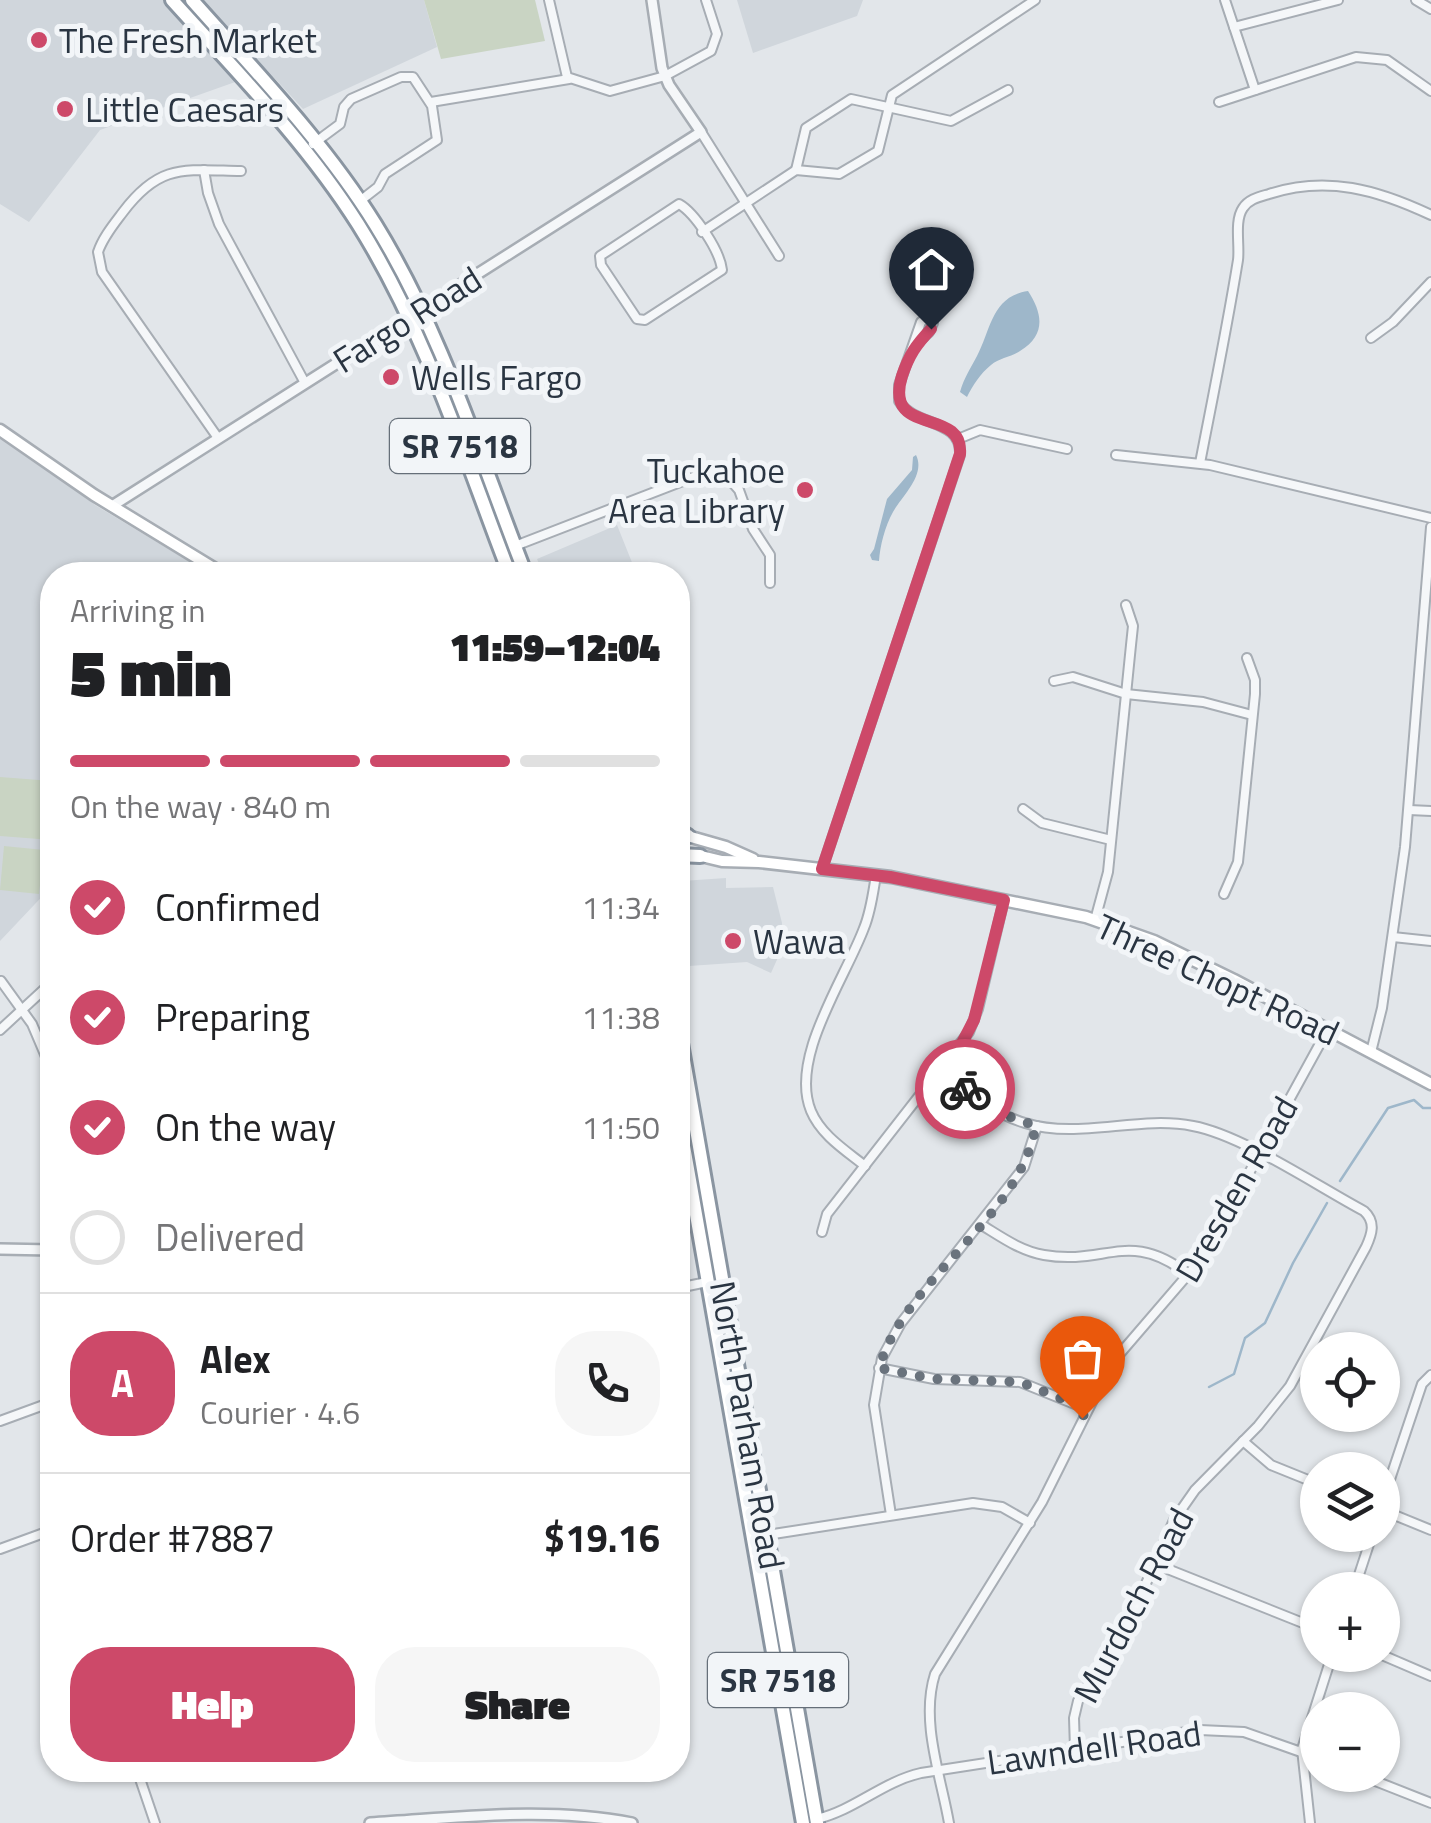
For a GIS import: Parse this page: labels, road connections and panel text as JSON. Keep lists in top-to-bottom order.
{
  "streets": {
    "highway": ["SR 7518", "North Parham Road"],
    "main road": ["Three Chopt Road"],
    "street": [
      "Fargo Road",
      "Dresden Road",
      "Murdoch Road",
      "Lawndell Road"
    ]
  },
  "crossings": [
    ["Fargo Road", "SR 7518"],
    ["Three Chopt Road", "Dresden Road"],
    ["Dresden Road", "Murdoch Road"],
    ["Dresden Road", "Lawndell Road"],
    ["North Parham Road", "Lawndell Road"],
    ["Murdoch Road", "Lawndell Road"]
  ],
  "places": [
    "The Fresh Market",
    "Little Caesars",
    "Wells Fargo",
    "Tuckahoe Area Library",
    "Wawa"
  ],
  "page": {
    "heading": ["5 min", "Arriving in", "11:59–12:04"],
    "panel": [
      "Alex",
      "Courier · 4.6",
      "Order #7887",
      "$19.16"
    ],
    "bar": "On the way · 840 m",
    "list": [
      ["Confirmed", "11:34"],
      ["Preparing", "11:38"],
      ["On the way", "11:50"],
      "Delivered"
    ],
    "round": "A",
    "map_buttons": ["+", "−"],
    "buttons": ["Help", "Share"]
  }
}
